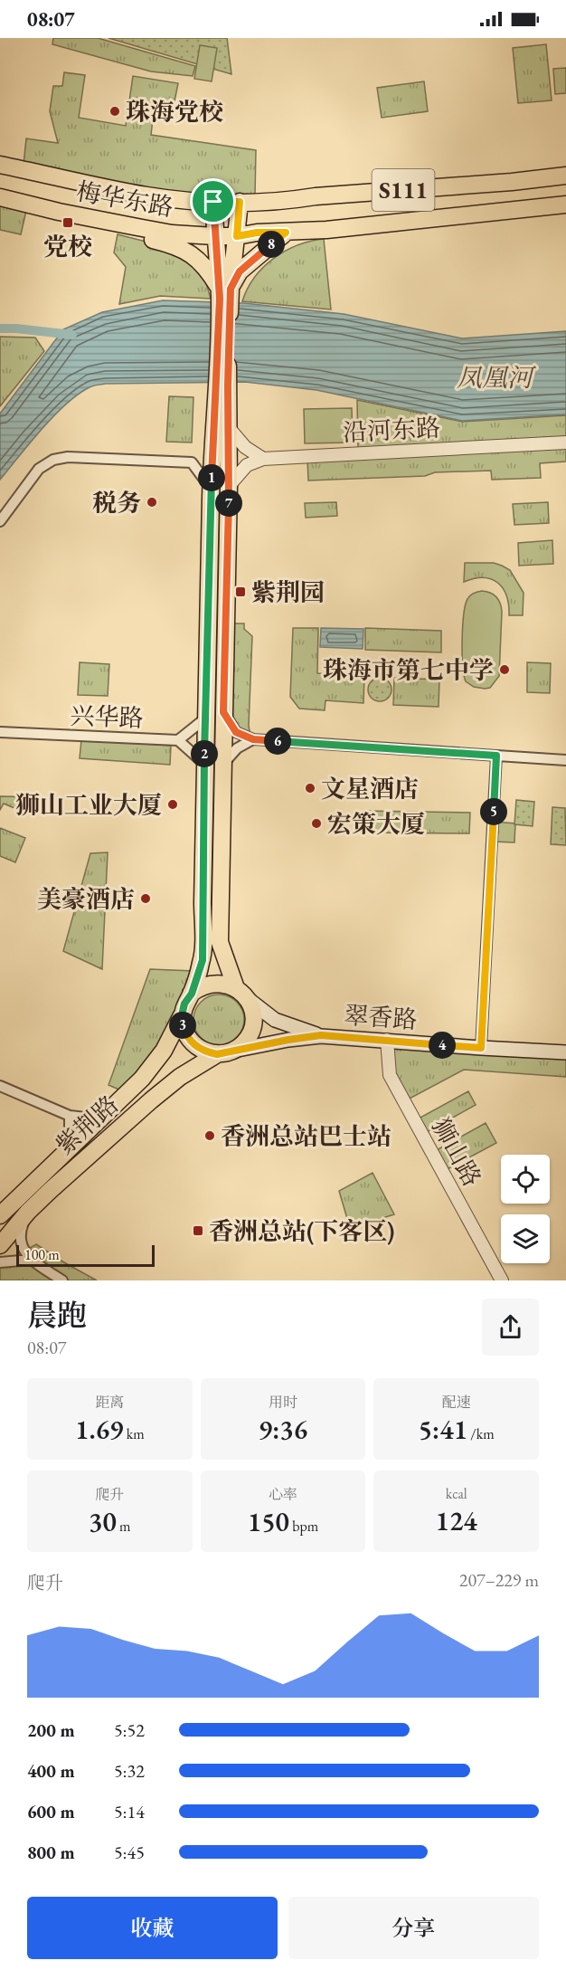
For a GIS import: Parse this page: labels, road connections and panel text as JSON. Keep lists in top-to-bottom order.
{
  "streets": {
    "main road": [
      "S111",
      "梅华东路",
      "翠香路",
      "紫荆路"
    ],
    "street": ["沿河东路", "兴华路", "狮山路"]
  },
  "crossings": [
    ["翠香路", "狮山路"]
  ],
  "water": ["凤凰河"],
  "places": {
    "other": [
      "珠海党校",
      "税务",
      "珠海市第七中学",
      "文星酒店",
      "狮山工业大厦",
      "宏策大厦",
      "美豪酒店",
      "香洲总站巴士站"
    ],
    "transit": ["党校", "紫荆园", "香洲总站(下客区)"]
  },
  "scale_bar": "100 m",
  "page": {
    "status": "08:07",
    "pins": [
      "8",
      "1",
      "7",
      "6",
      "2",
      "5",
      "3",
      "4"
    ],
    "scale": "100 m",
    "heading": ["晨跑", "08:07"],
    "stats": [
      ["距离", "1.69 km"],
      ["用时", "9:36"],
      ["配速", "5:41 /km"],
      ["爬升", "30 m"],
      ["心率", "150 bpm"],
      ["kcal", "124"]
    ],
    "chart": ["爬升", "207–229 m"],
    "list": [
      {
        "name": "200 m",
        "note": "5:52"
      },
      {
        "name": "400 m",
        "note": "5:32"
      },
      {
        "name": "600 m",
        "note": "5:14"
      },
      {
        "name": "800 m",
        "note": "5:45"
      }
    ],
    "buttons": ["收藏", "分享"]
  }
}
